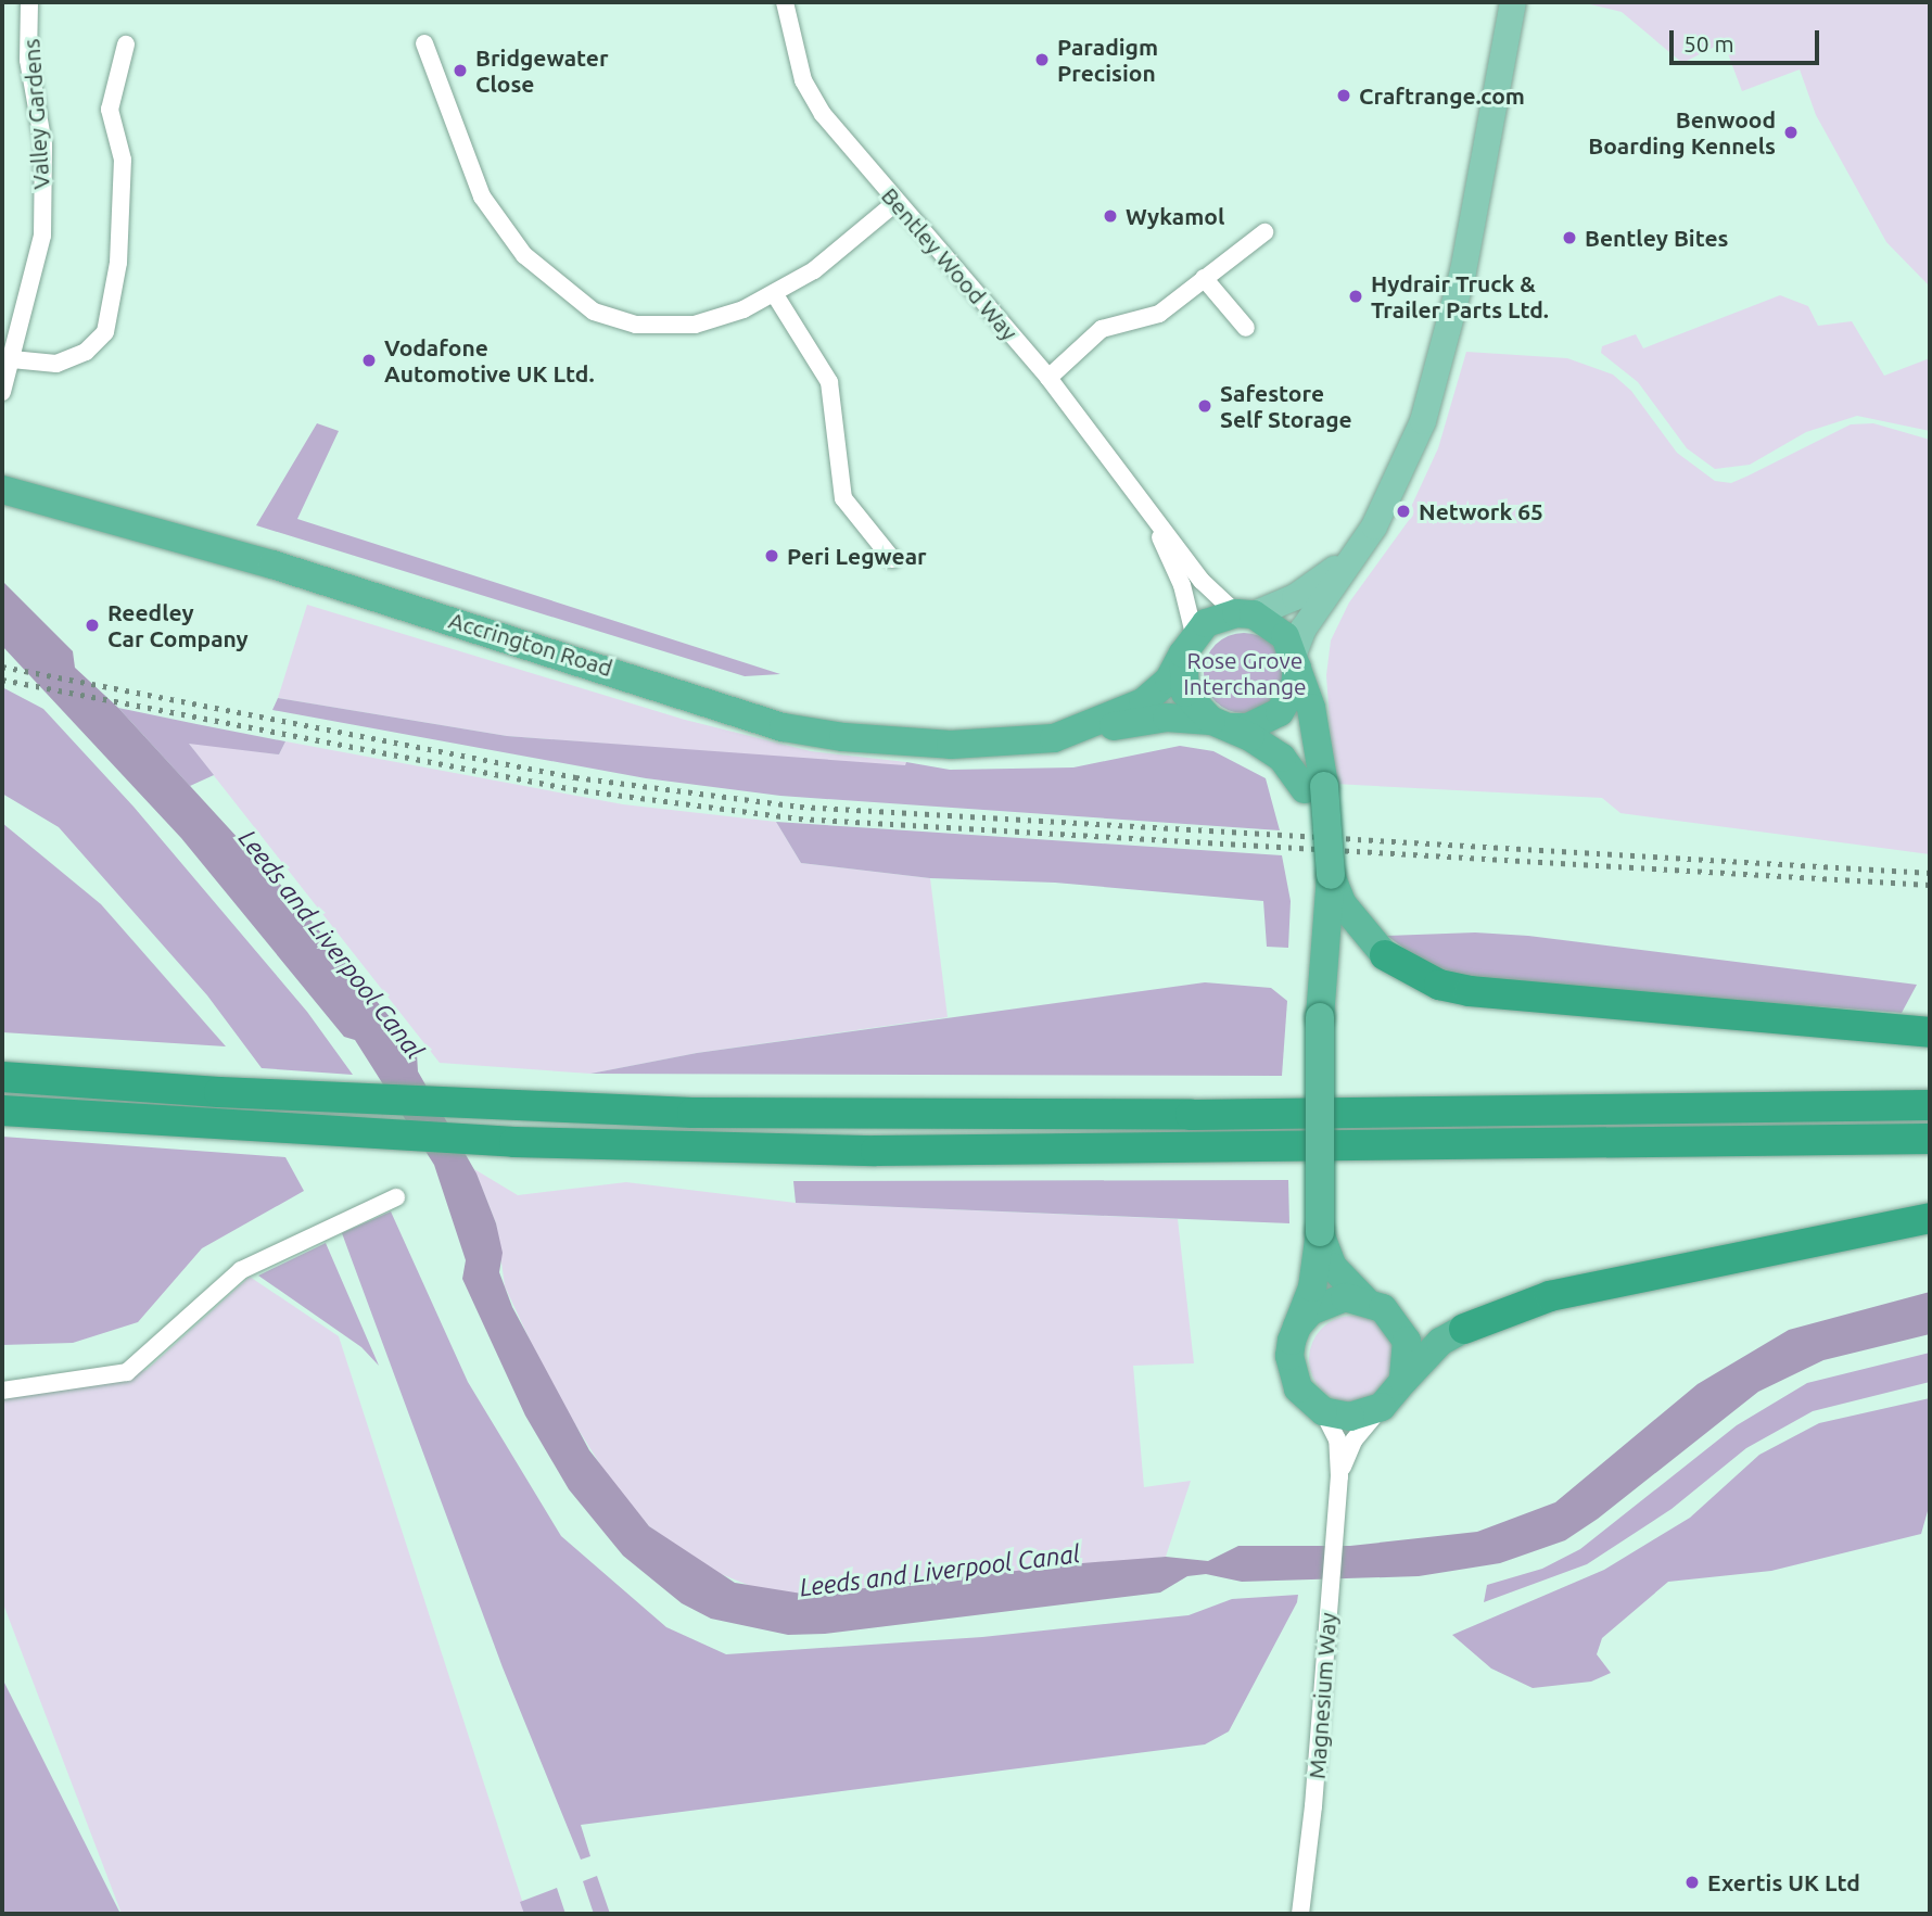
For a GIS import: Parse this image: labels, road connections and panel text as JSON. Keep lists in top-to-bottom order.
{
  "streets": {
    "highway": ["Accrington Road"],
    "street": ["Valley Gardens", "Bentley Wood Way", "Magnesium Way"]
  },
  "crossings": [
    ["Bentley Wood Way", "Accrington Road"]
  ],
  "water": ["Leeds and Liverpool Canal"],
  "parks": ["Rose Grove Interchange"],
  "places": [
    "Paradigm Precision",
    "Bridgewater Close",
    "Craftrange.com",
    "Benwood Boarding Kennels",
    "Wykamol",
    "Bentley Bites",
    "Hydrair Truck & Trailer Parts Ltd.",
    "Vodafone Automotive UK Ltd.",
    "Safestore Self Storage",
    "Network 65",
    "Peri Legwear",
    "Reedley Car Company",
    "Exertis UK Ltd"
  ],
  "scale_bar": "50 m"
}
